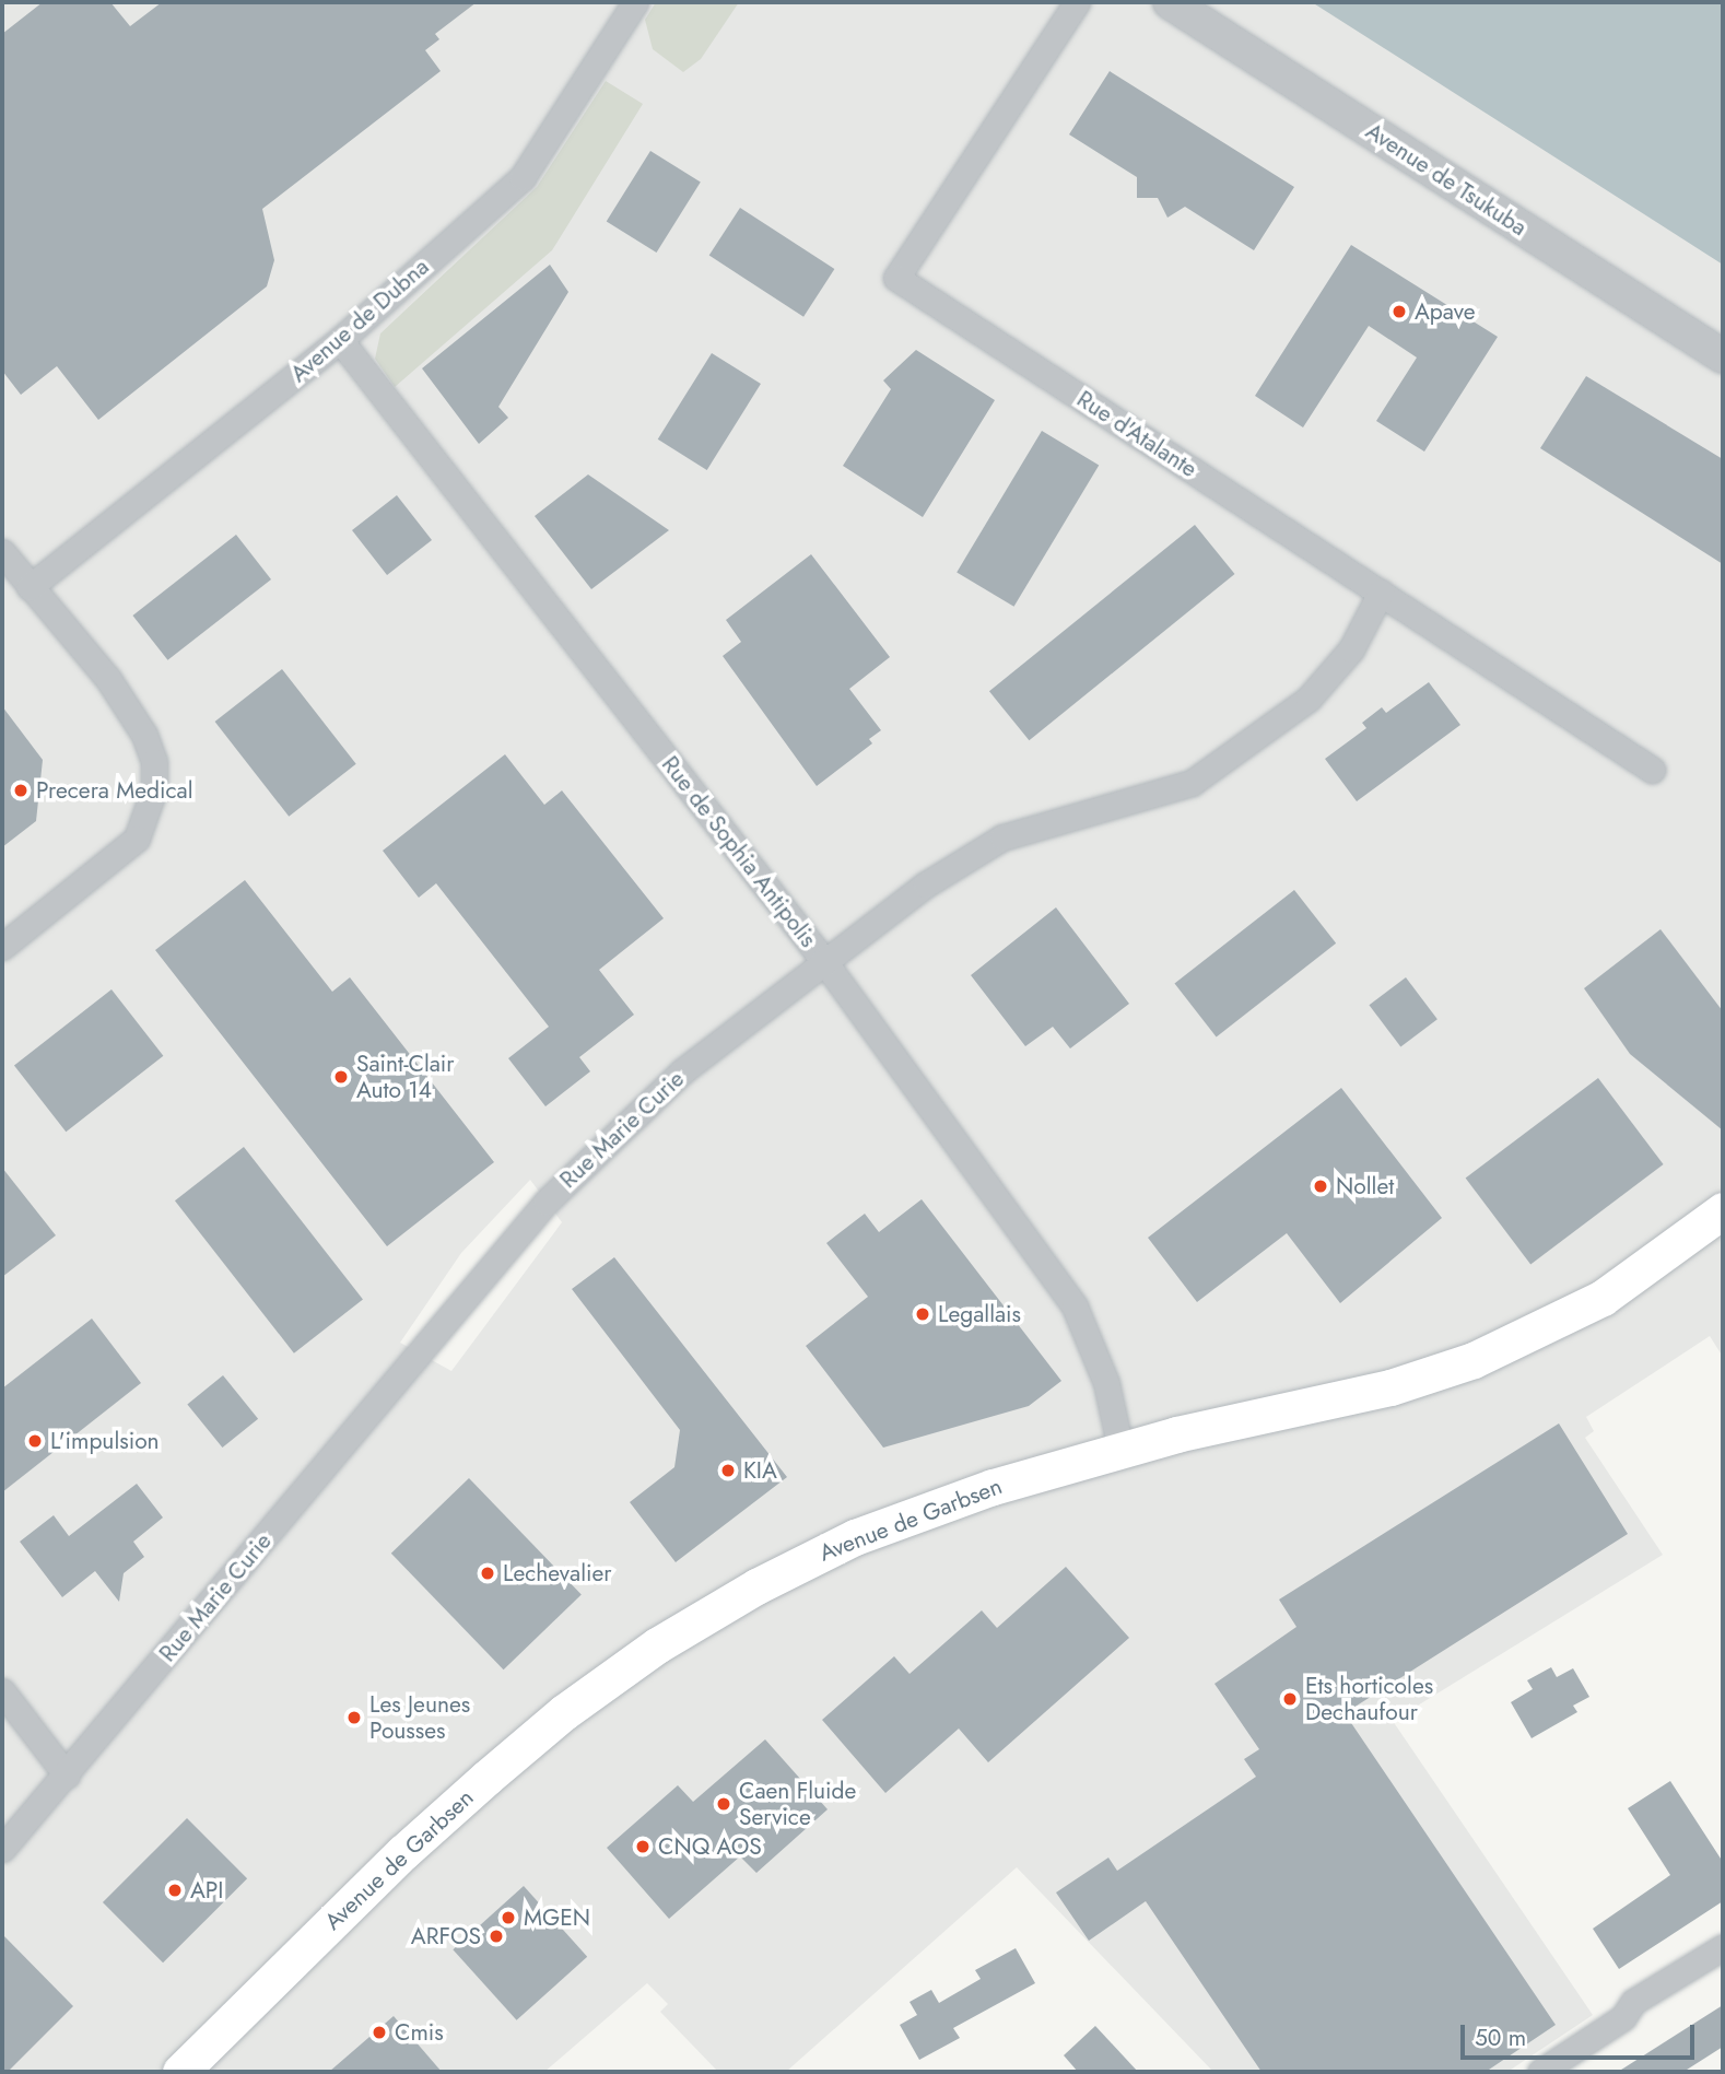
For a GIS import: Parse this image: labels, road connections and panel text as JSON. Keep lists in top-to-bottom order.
{
  "streets": {
    "main road": ["Avenue de Garbsen"],
    "street": [
      "Avenue de Tsukuba",
      "Avenue de Dubna",
      "Rue d'Atalante",
      "Rue de Sophia Antipolis",
      "Rue Marie Curie"
    ]
  },
  "crossings": [
    ["Avenue de Dubna", "Rue de Sophia Antipolis"],
    ["Rue d'Atalante", "Rue Marie Curie"],
    ["Rue de Sophia Antipolis", "Rue Marie Curie"],
    ["Rue de Sophia Antipolis", "Avenue de Garbsen"]
  ],
  "places": [
    "Apave",
    "Precera Medical",
    "Saint-Clair Auto 14",
    "Nollet",
    "Legallais",
    "L'impulsion",
    "KIA",
    "Lechevalier",
    "Ets horticoles Dechaufour",
    "Les Jeunes Pousses",
    "Caen Fluide Service",
    "CNQ AOS",
    "API",
    "MGEN",
    "ARFOS",
    "Cmis"
  ],
  "scale_bar": "50 m"
}
